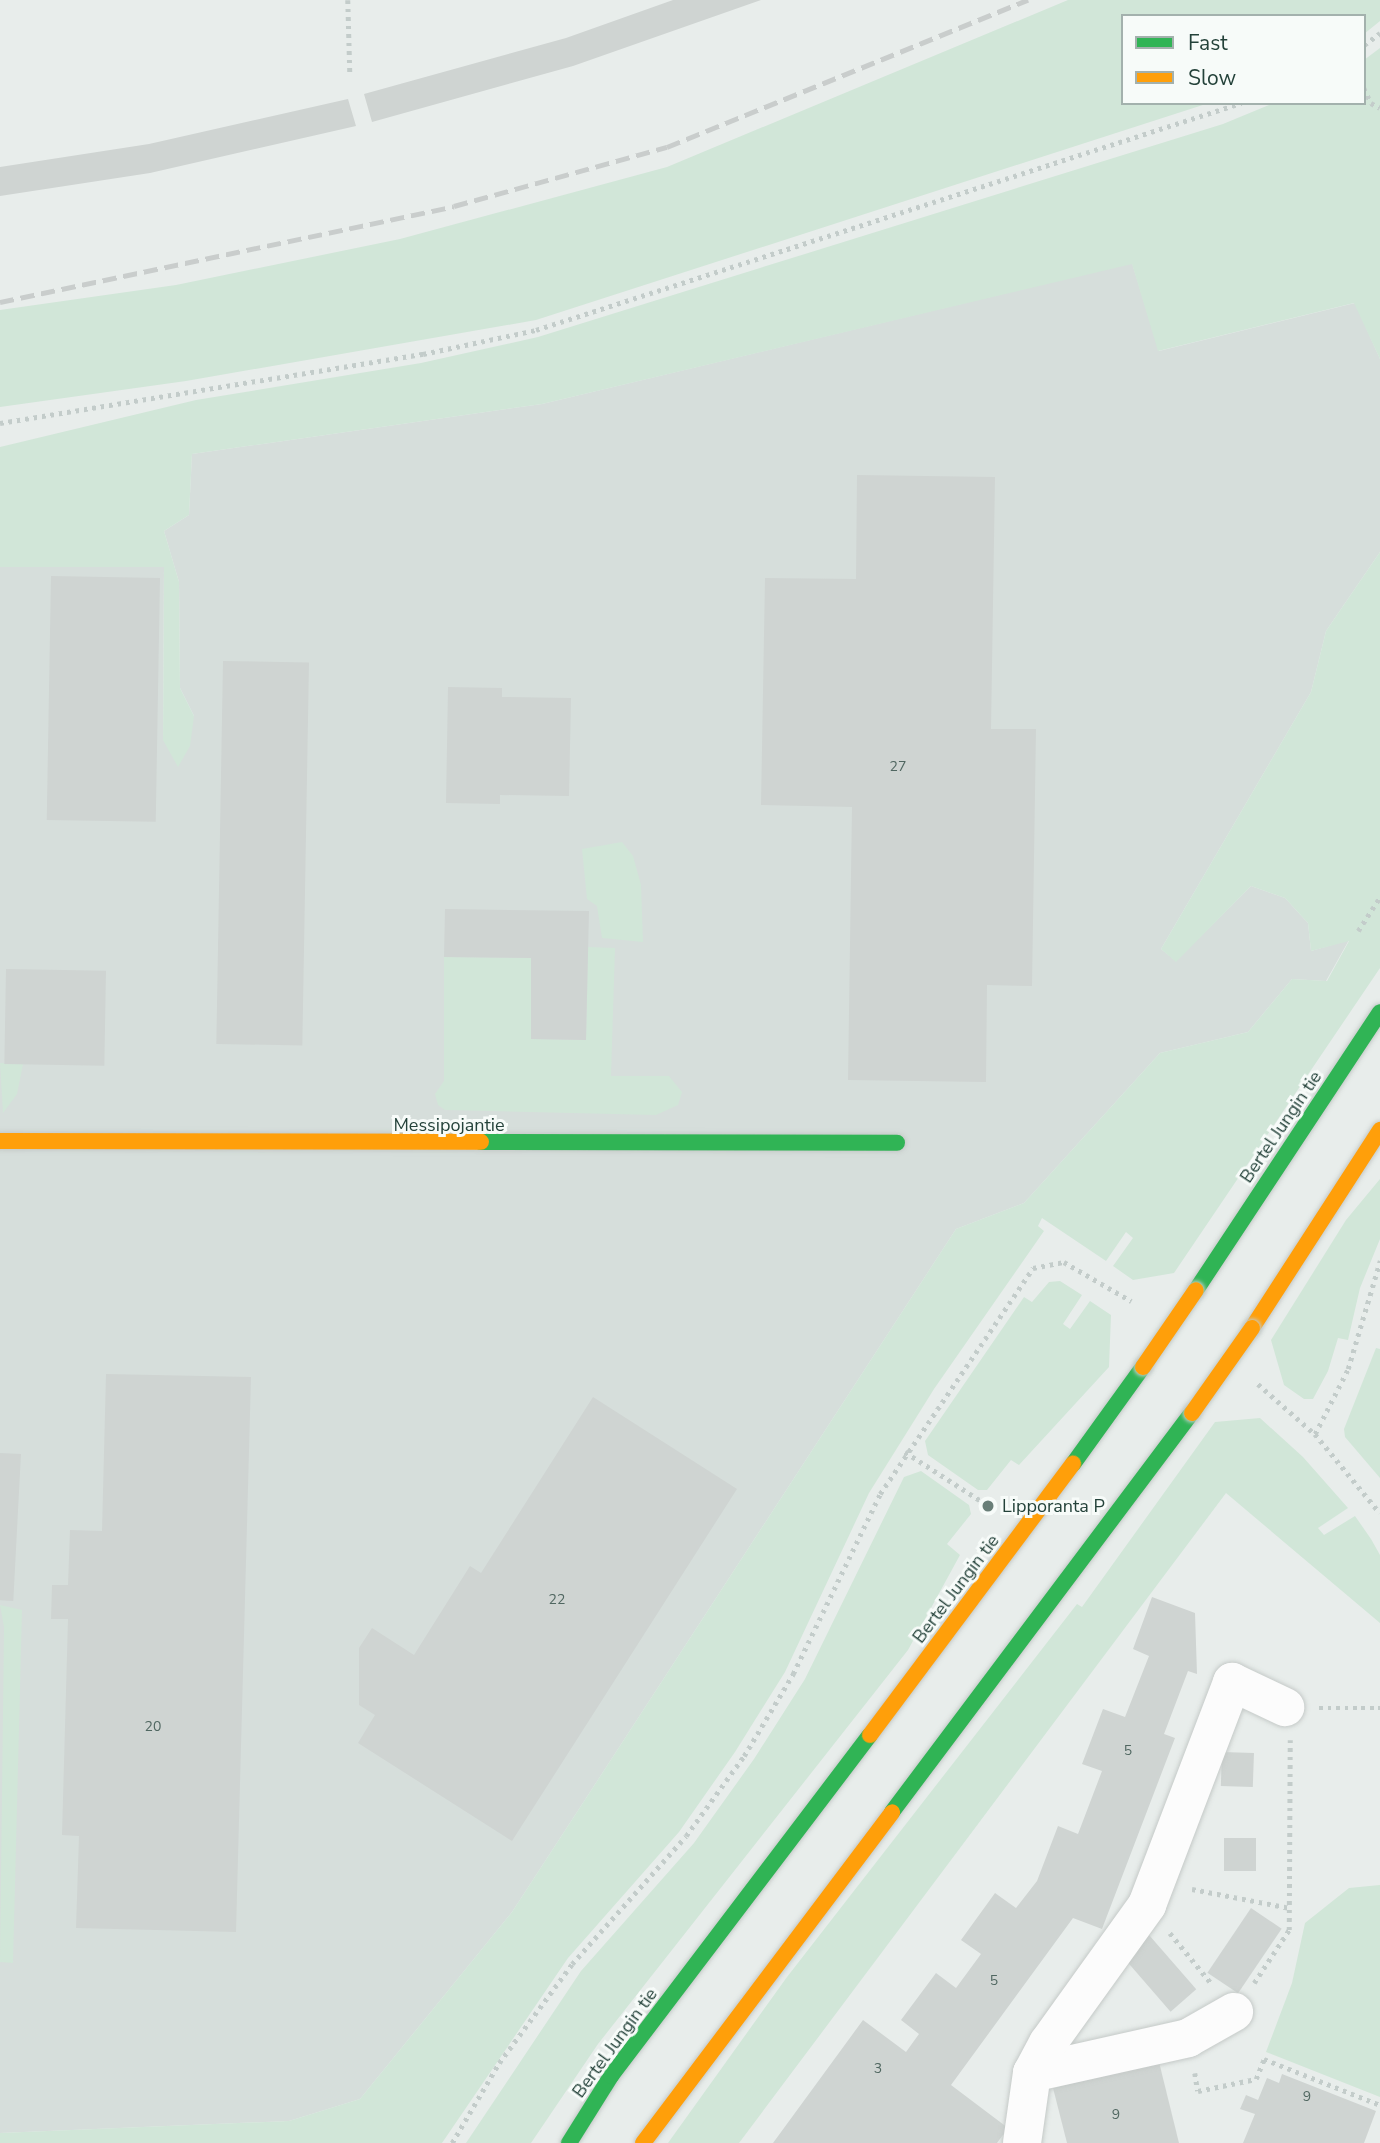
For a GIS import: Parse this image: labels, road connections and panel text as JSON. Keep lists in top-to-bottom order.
{
  "streets": {
    "main road": ["Messipojantie", "Bertel Jungin tie"]
  },
  "places": ["Lipporanta P"],
  "house_numbers": [
    "27",
    "22",
    "20",
    "5",
    "5",
    "3",
    "9",
    "9"
  ],
  "legend": ["Fast", "Slow"]
}
